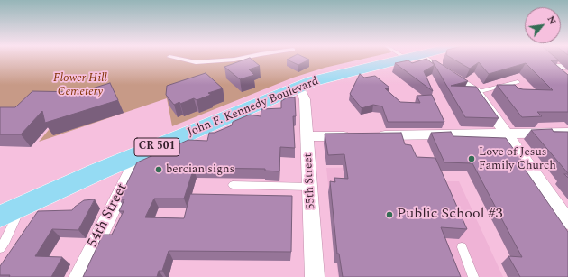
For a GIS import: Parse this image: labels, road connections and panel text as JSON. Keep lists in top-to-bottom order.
{
  "streets": {
    "main road": ["John F. Kennedy Boulevard", "CR 501"],
    "street": ["55th Street", "54th Street"]
  },
  "crossings": [
    ["John F. Kennedy Boulevard", "55th Street"],
    ["John F. Kennedy Boulevard", "54th Street"]
  ],
  "parks": ["Flower Hill Cemetery"],
  "places": ["Love of Jesus Family Church", "bercian signs", "Public School #3"],
  "north": "top right"
}
